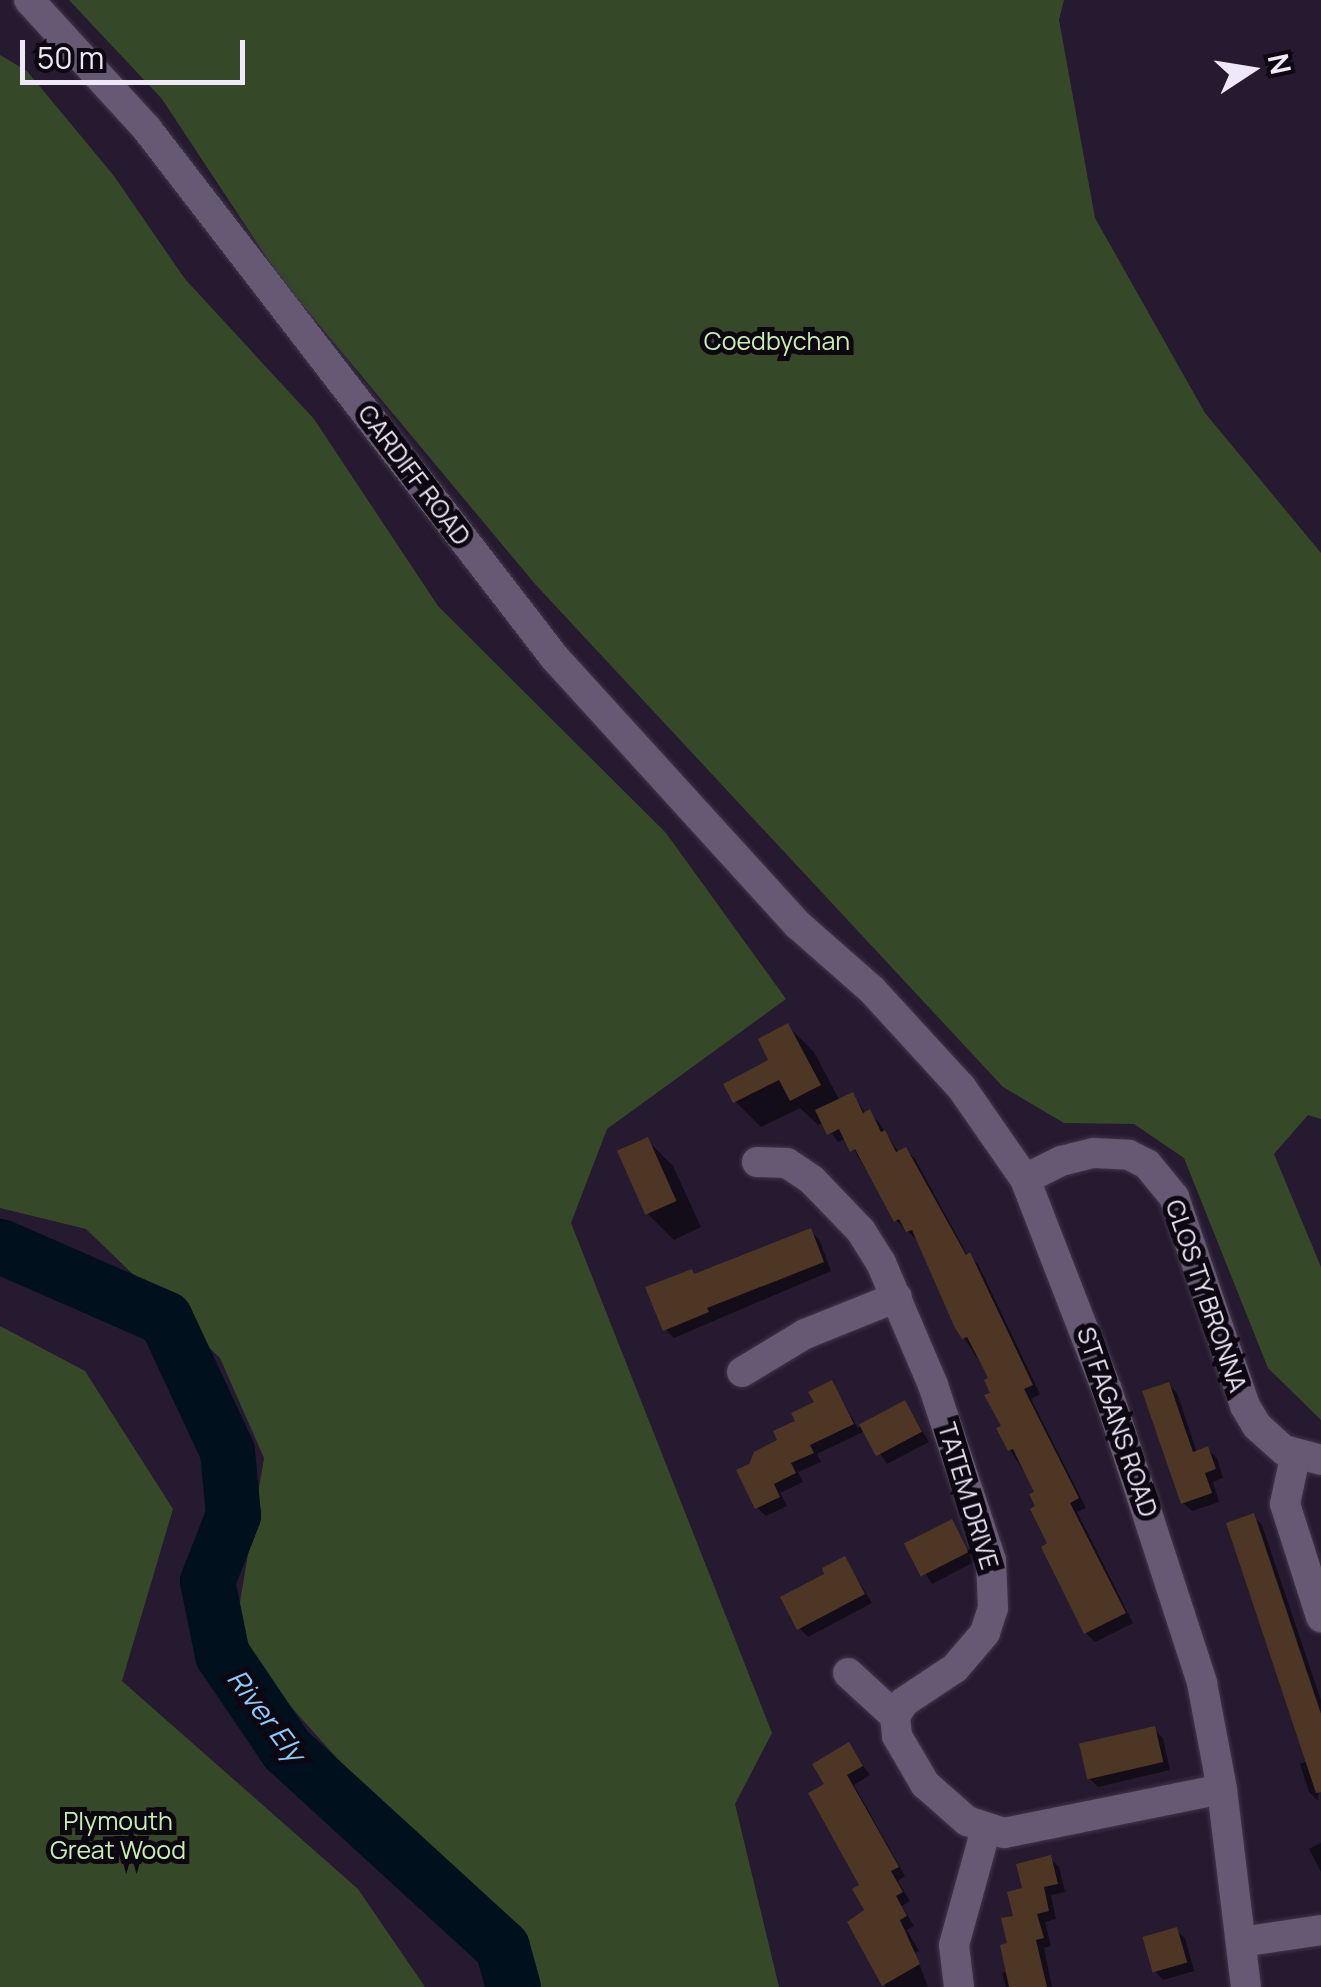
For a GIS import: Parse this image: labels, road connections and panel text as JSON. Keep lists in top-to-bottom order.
{
  "streets": {
    "street": [
      "CARDIFF ROAD",
      "CLOS TY BRONNA",
      "ST FAGANS ROAD",
      "TATEM DRIVE"
    ]
  },
  "crossings": [
    ["CARDIFF ROAD", "ST FAGANS ROAD"],
    ["CLOS TY BRONNA", "ST FAGANS ROAD"]
  ],
  "water": ["River Ely"],
  "parks": ["Coedbychan", "Plymouth Great Wood"],
  "scale_bar": "50 m",
  "north": "right"
}
